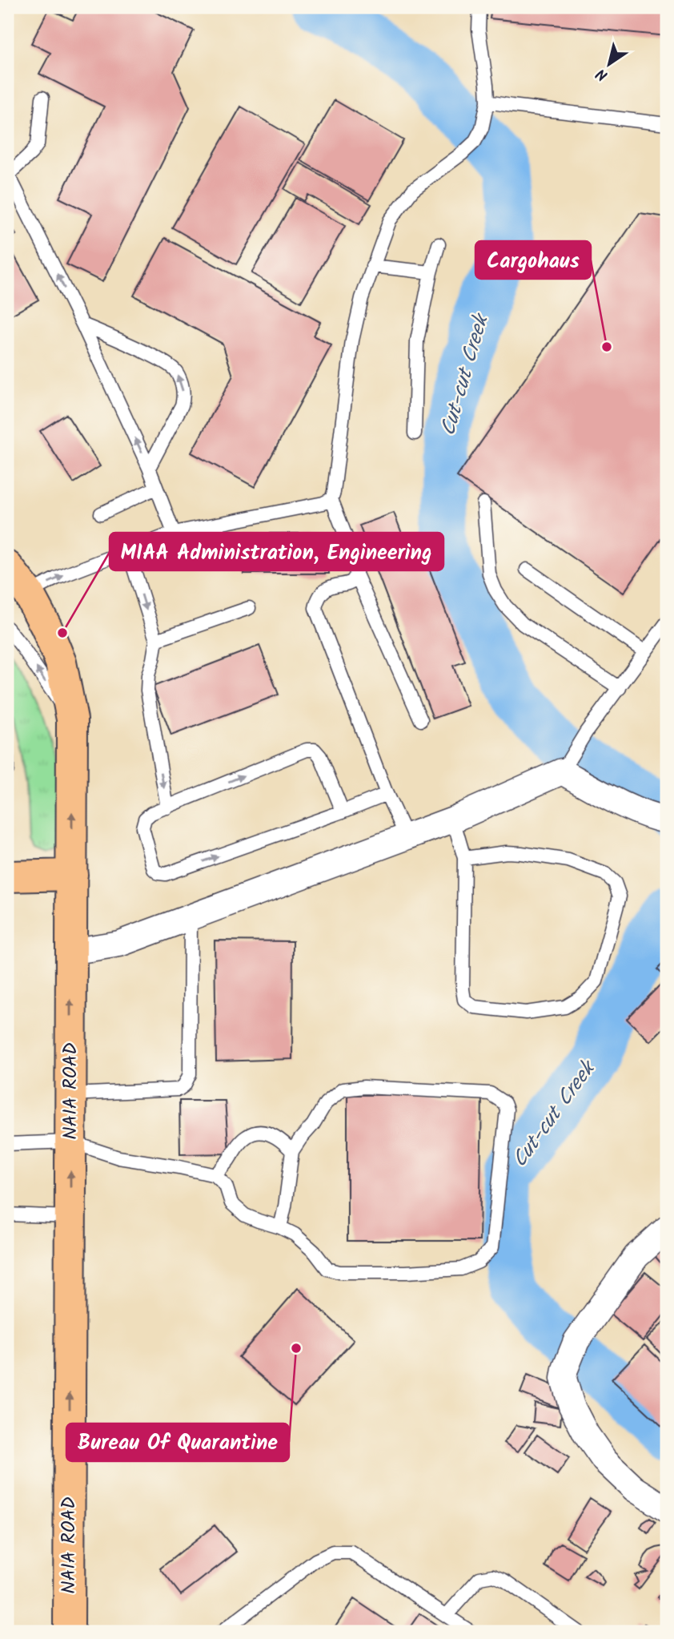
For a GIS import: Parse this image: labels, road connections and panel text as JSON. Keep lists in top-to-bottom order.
{
  "streets": {
    "main road": ["NAIA ROAD"]
  },
  "one_way": ["NAIA ROAD"],
  "water": ["Cut-cut Creek"],
  "places": ["Cargohaus", "MIAA Administration, Engineering", "Bureau Of Quarantine"],
  "north": "bottom left"
}
